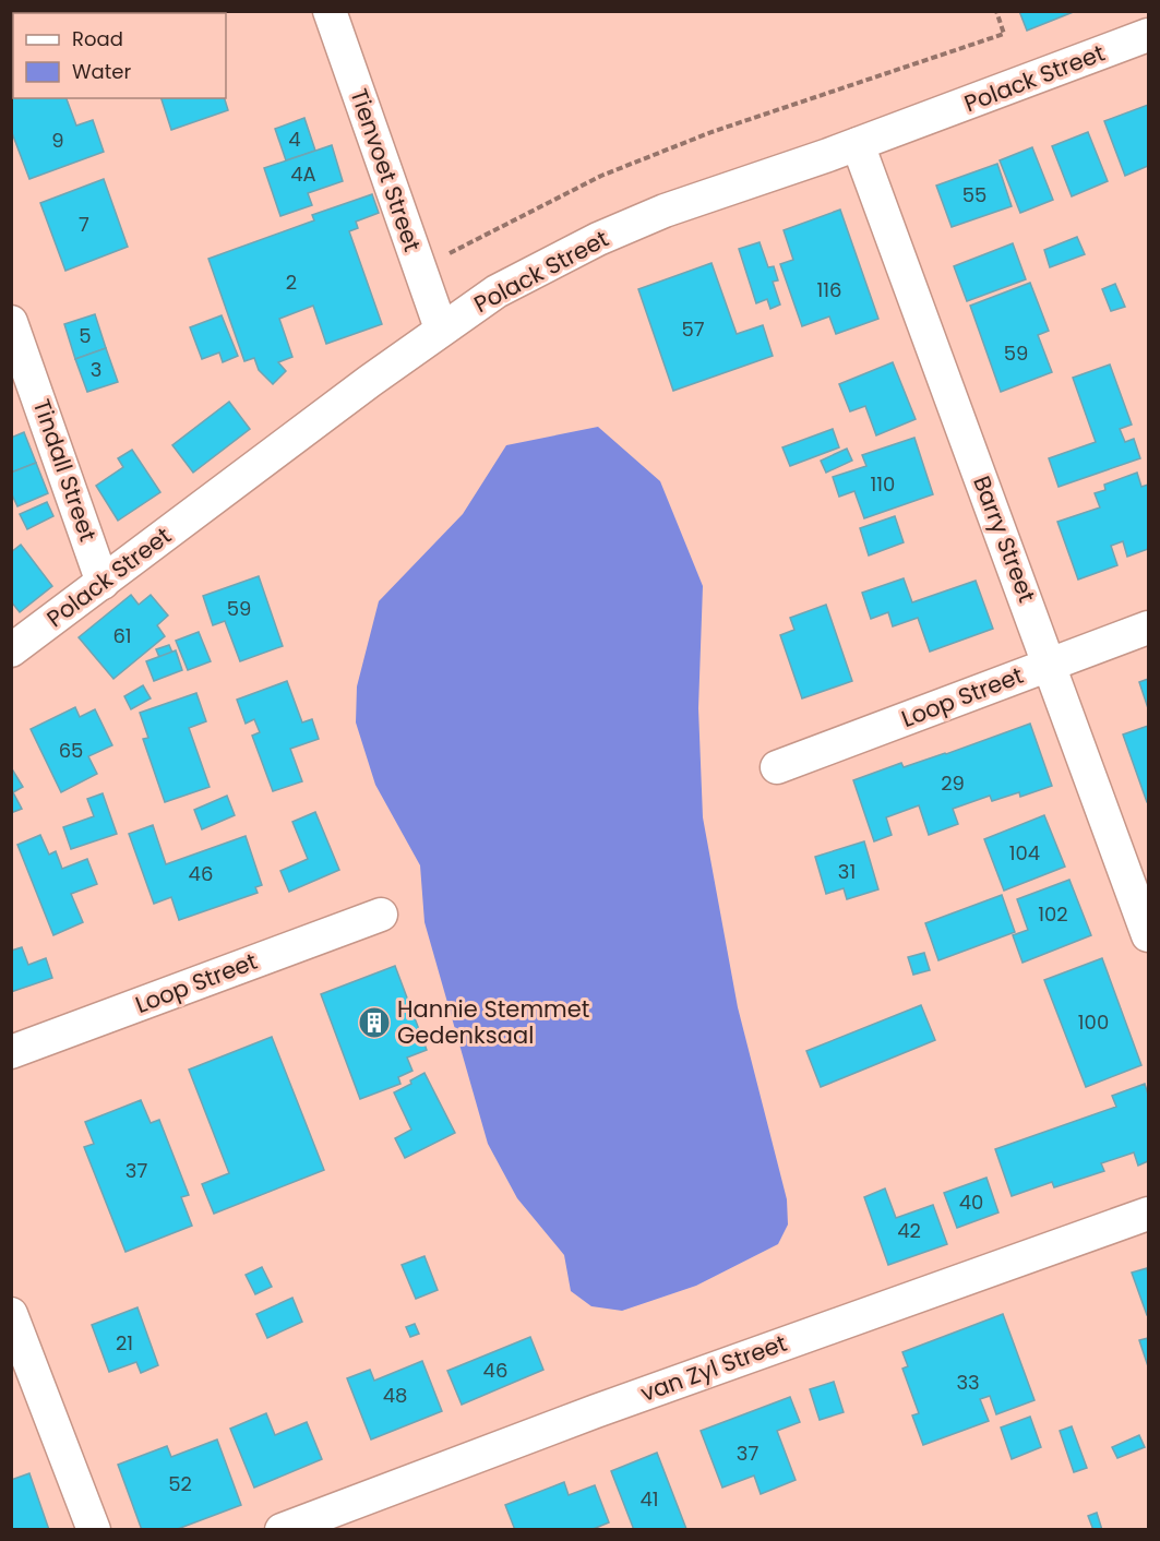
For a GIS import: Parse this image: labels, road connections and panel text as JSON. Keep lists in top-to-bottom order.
{
  "streets": {
    "street": [
      "Polack Street",
      "Tienvoet Street",
      "Tindall Street",
      "Barry Street",
      "Loop Street",
      "van Zyl Street"
    ]
  },
  "crossings": [
    ["Polack Street", "Tienvoet Street"],
    ["Polack Street", "Tindall Street"],
    ["Polack Street", "Barry Street"],
    ["Barry Street", "Loop Street"]
  ],
  "places": {
    "building": ["Hannie Stemmet Gedenksaal"]
  },
  "house_numbers": [
    "4",
    "9",
    "4A",
    "55",
    "7",
    "2",
    "116",
    "57",
    "5",
    "59",
    "3",
    "110",
    "59",
    "61",
    "65",
    "29",
    "104",
    "31",
    "46",
    "102",
    "100",
    "37",
    "40",
    "42",
    "21",
    "46",
    "33",
    "48",
    "37",
    "52",
    "41"
  ],
  "legend": ["Road", "Water"]
}
